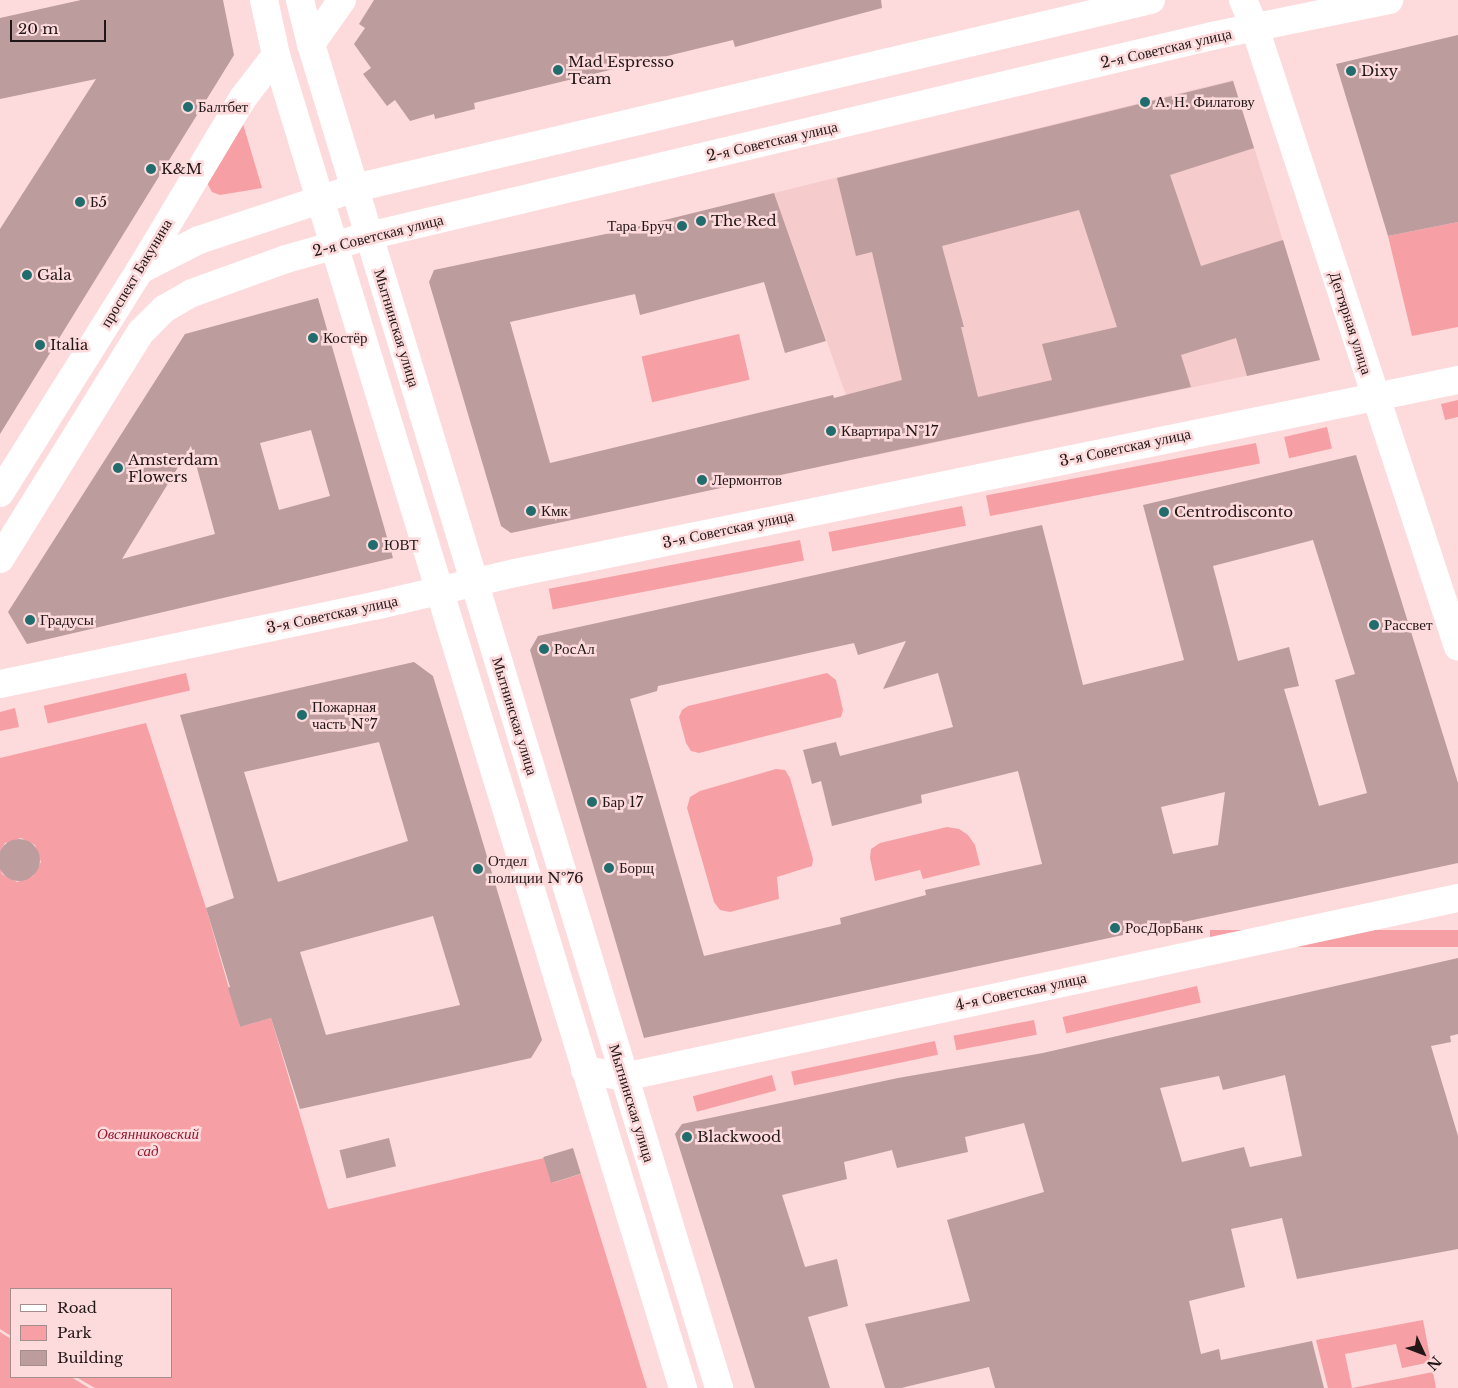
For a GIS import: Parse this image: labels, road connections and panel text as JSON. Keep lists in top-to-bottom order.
{
  "streets": {
    "street": [
      "2-я Советская улица",
      "проспект Бакунина",
      "Дегтярная улица",
      "Мытнинская улица",
      "3-я Советская улица",
      "4-я Советская улица"
    ]
  },
  "crossings": [
    ["2-я Советская улица", "Дегтярная улица"],
    ["2-я Советская улица", "Мытнинская улица"],
    ["Дегтярная улица", "3-я Советская улица"],
    ["Мытнинская улица", "3-я Советская улица"],
    ["Мытнинская улица", "4-я Советская улица"]
  ],
  "parks": ["Овсянниковский сад"],
  "places": [
    "Mad Espresso Team",
    "Dixy",
    "А. Н. Филатову",
    "Балтбет",
    "K&M",
    "Б5",
    "The Red",
    "Тара Бруч",
    "Gala",
    "Костёр",
    "Italia",
    "Квартира №17",
    "Amsterdam Flowers",
    "Лермонтов",
    "Кмк",
    "Centrodisconto",
    "ЮВТ",
    "Градусы",
    "Рассвет",
    "РосАл",
    "Пожарная часть №7",
    "Бар 17",
    "Борщ",
    "Отдел полиции №76",
    "РосДорБанк",
    "Blackwood"
  ],
  "legend": ["Road", "Park", "Building"],
  "scale_bar": "20 m",
  "north": "bottom right"
}
